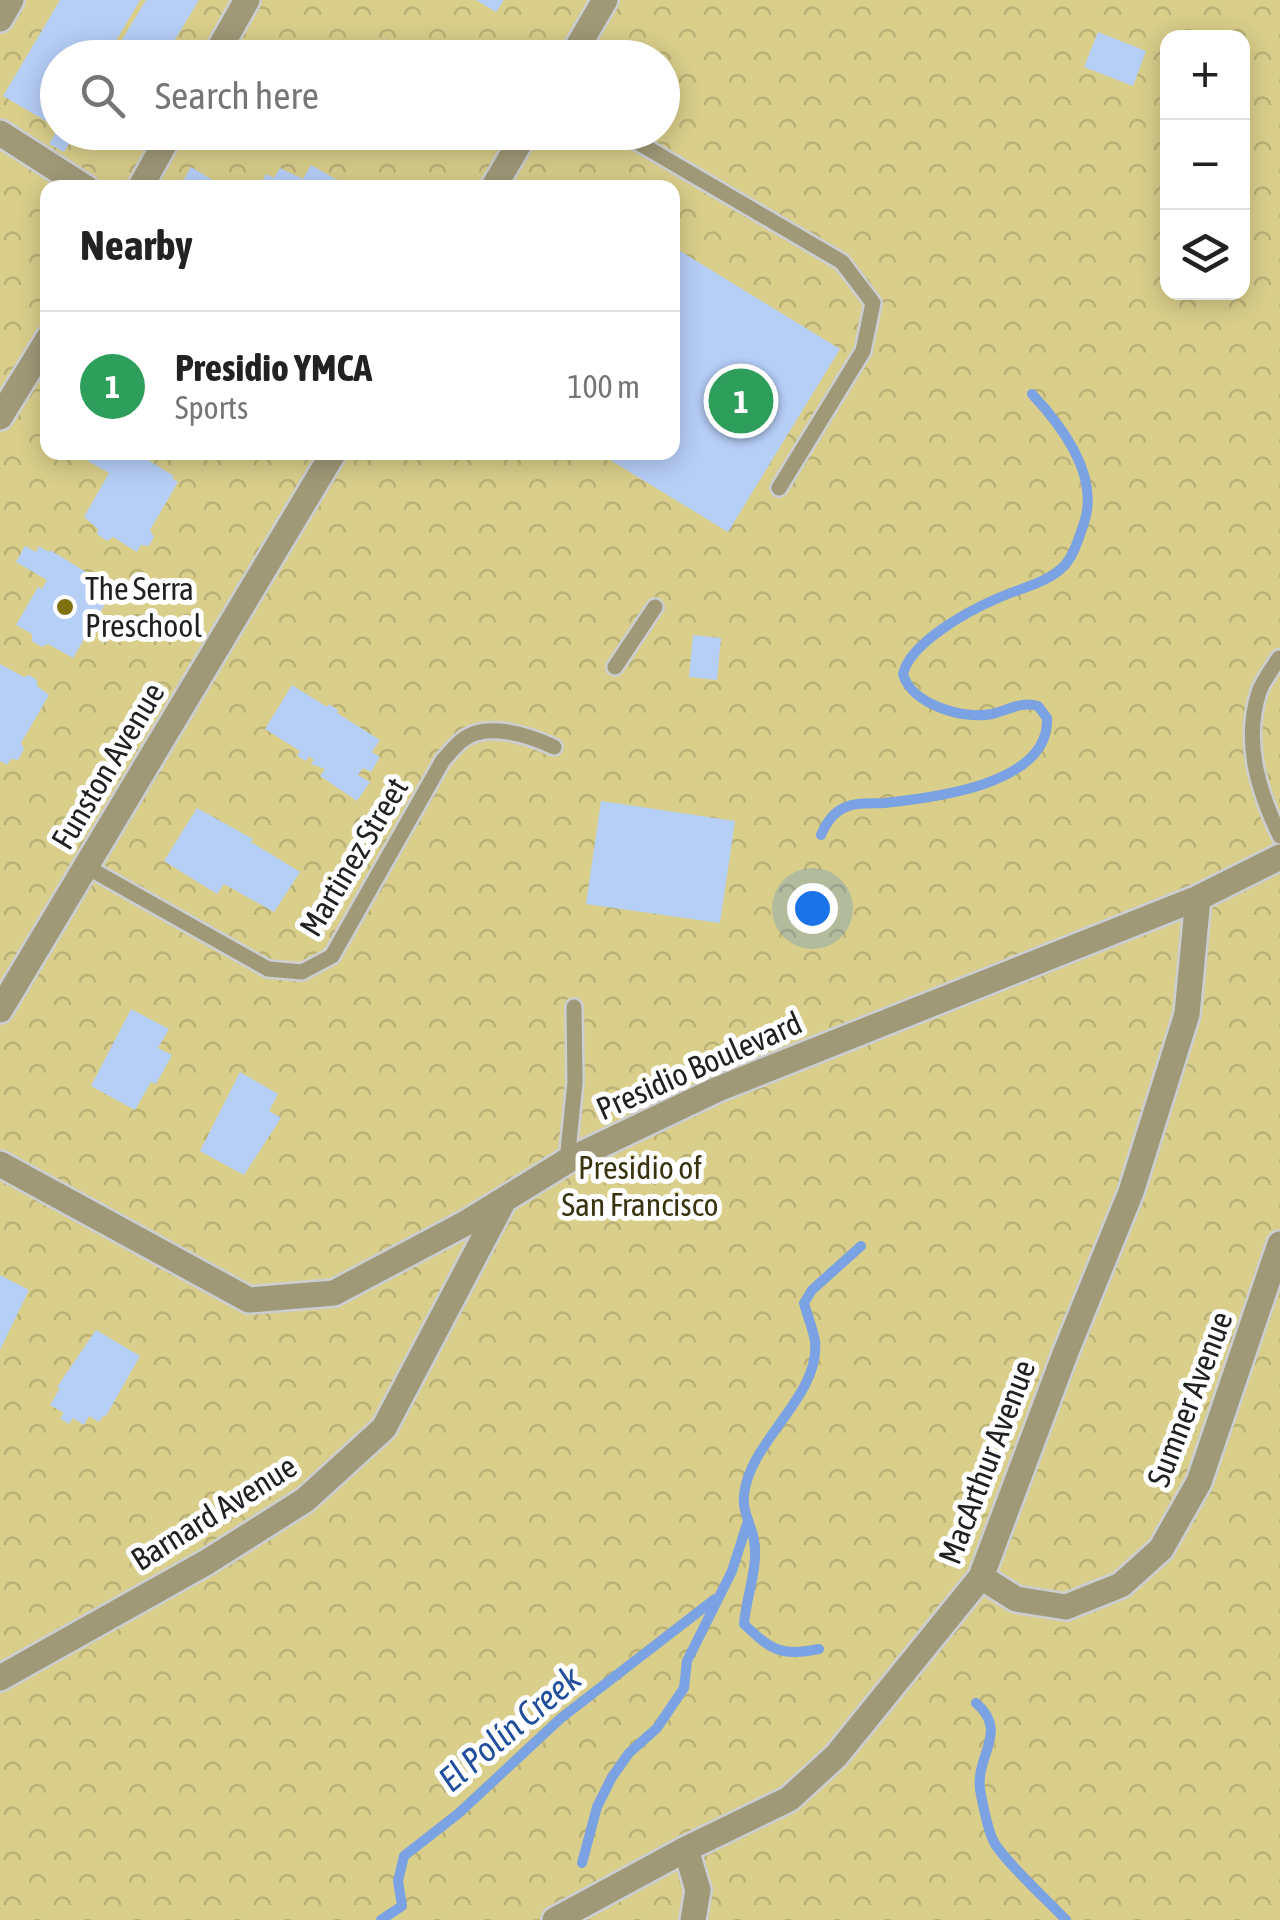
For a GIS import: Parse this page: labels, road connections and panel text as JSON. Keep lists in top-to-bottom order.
{
  "streets": {
    "street": [
      "Funston Avenue",
      "Presidio Boulevard",
      "Sumner Avenue",
      "MacArthur Avenue",
      "Barnard Avenue"
    ],
    "lane": ["Martinez Street"]
  },
  "crossings": [
    ["Funston Avenue", "Martinez Street"],
    ["Presidio Boulevard", "MacArthur Avenue"],
    ["Presidio Boulevard", "Barnard Avenue"],
    ["Sumner Avenue", "MacArthur Avenue"]
  ],
  "water": ["El Polín Creek"],
  "parks": ["Presidio of San Francisco"],
  "places": ["The Serra Preschool"],
  "page": {
    "map_buttons": ["+", "−"],
    "search": "Search here",
    "heading": "Nearby",
    "list": [
      {
        "mark": "1",
        "name": "Presidio YMCA",
        "note": "Sports",
        "value": "100 m"
      }
    ],
    "pins": "1"
  }
}
